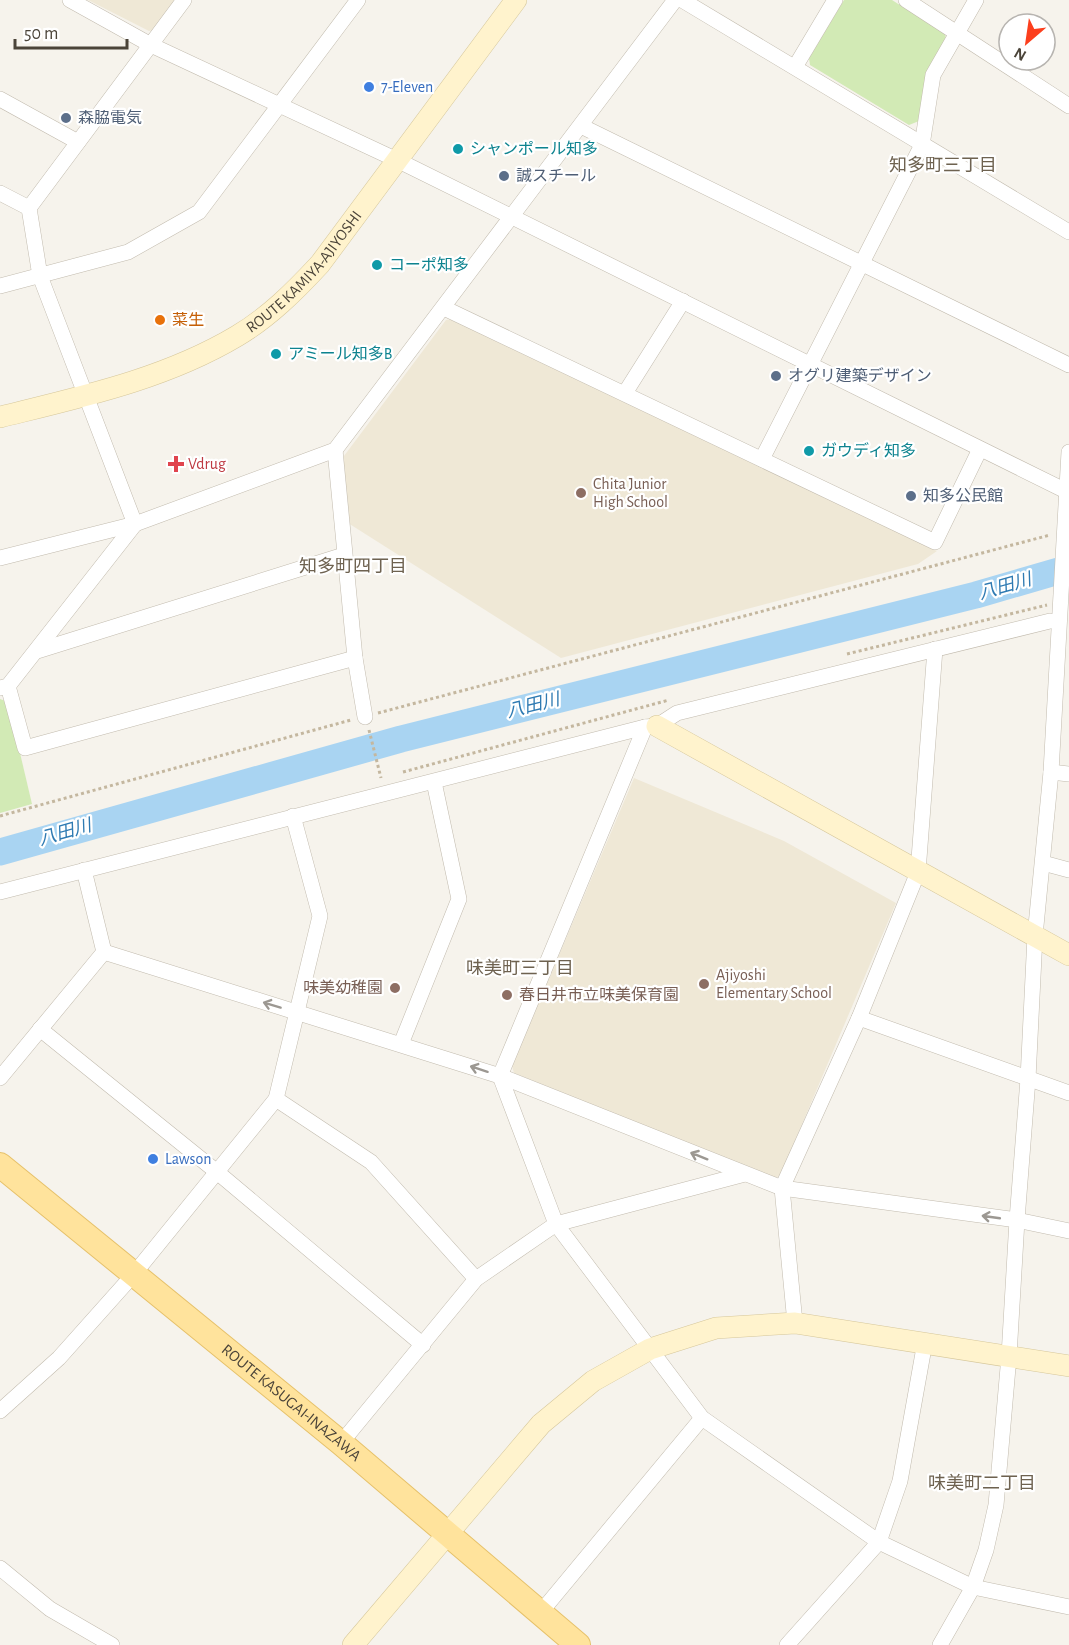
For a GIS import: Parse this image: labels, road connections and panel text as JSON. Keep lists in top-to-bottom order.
{
  "streets": {
    "main road": ["ROUTE KASUGAI-INAZAWA"],
    "street": ["ROUTE KAMIYA-AJIYOSHI"]
  },
  "districts": [
    "知多町三丁目",
    "知多町四丁目",
    "味美町三丁目",
    "味美町二丁目"
  ],
  "water": ["八田川"],
  "places": {
    "other": [
      "7-Eleven",
      "森脇電気",
      "シャンポール知多",
      "誠スチール",
      "コーポ知多",
      "菜生",
      "アミール知多B",
      "オグリ建築デザイン",
      "ガウディ知多",
      "Chita Junior High School",
      "知多公民館",
      "Ajiyoshi Elementary School",
      "味美幼稚園",
      "春日井市立味美保育園",
      "Lawson"
    ],
    "health": ["Vdrug"]
  },
  "scale_bar": "50 m",
  "north": "bottom left"
}
